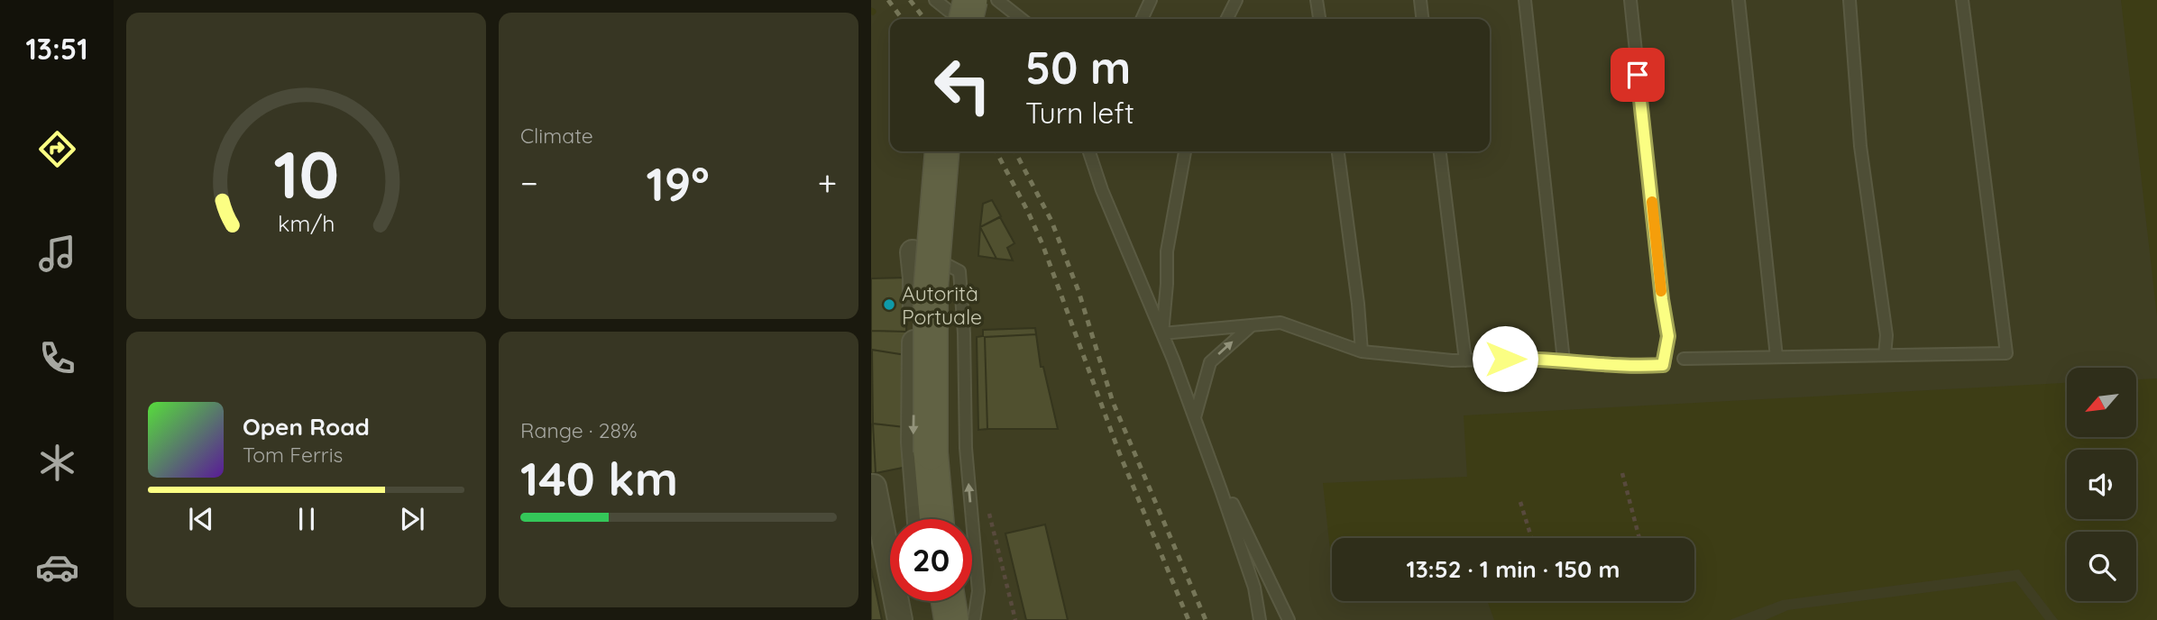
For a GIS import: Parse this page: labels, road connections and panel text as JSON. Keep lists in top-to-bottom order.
{
  "places": ["Autorità Portuale"],
  "north": "bottom left",
  "page": {
    "tabs": "13:51",
    "tile": [
      "Climate",
      ["Range · 28%", "140 km"]
    ],
    "turn": ["50 m", "Turn left"],
    "heat": ["−", "19°", "+"],
    "song": ["Open Road", "Tom Ferris"],
    "limit": "20",
    "trip": "13:52 · 1 min · 150 m",
    "gauge": ["10", "km/h"]
  }
}
